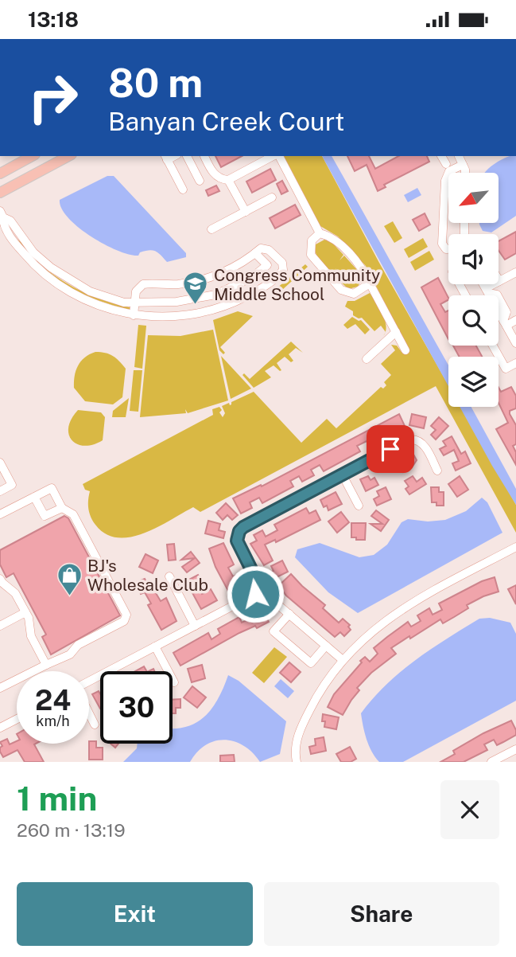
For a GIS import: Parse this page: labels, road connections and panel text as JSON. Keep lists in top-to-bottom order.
{
  "places": {
    "school or university": ["Congress Community Middle School"],
    "shop": ["BJ's Wholesale Club"]
  },
  "north": "bottom left",
  "page": {
    "status": "13:18",
    "turn": ["80 m", "Banyan Creek Court"],
    "speed": "24 km/h",
    "limit": "30",
    "heading": ["1 min", "260 m · 13:19"],
    "buttons": ["Exit", "Share"]
  }
}
